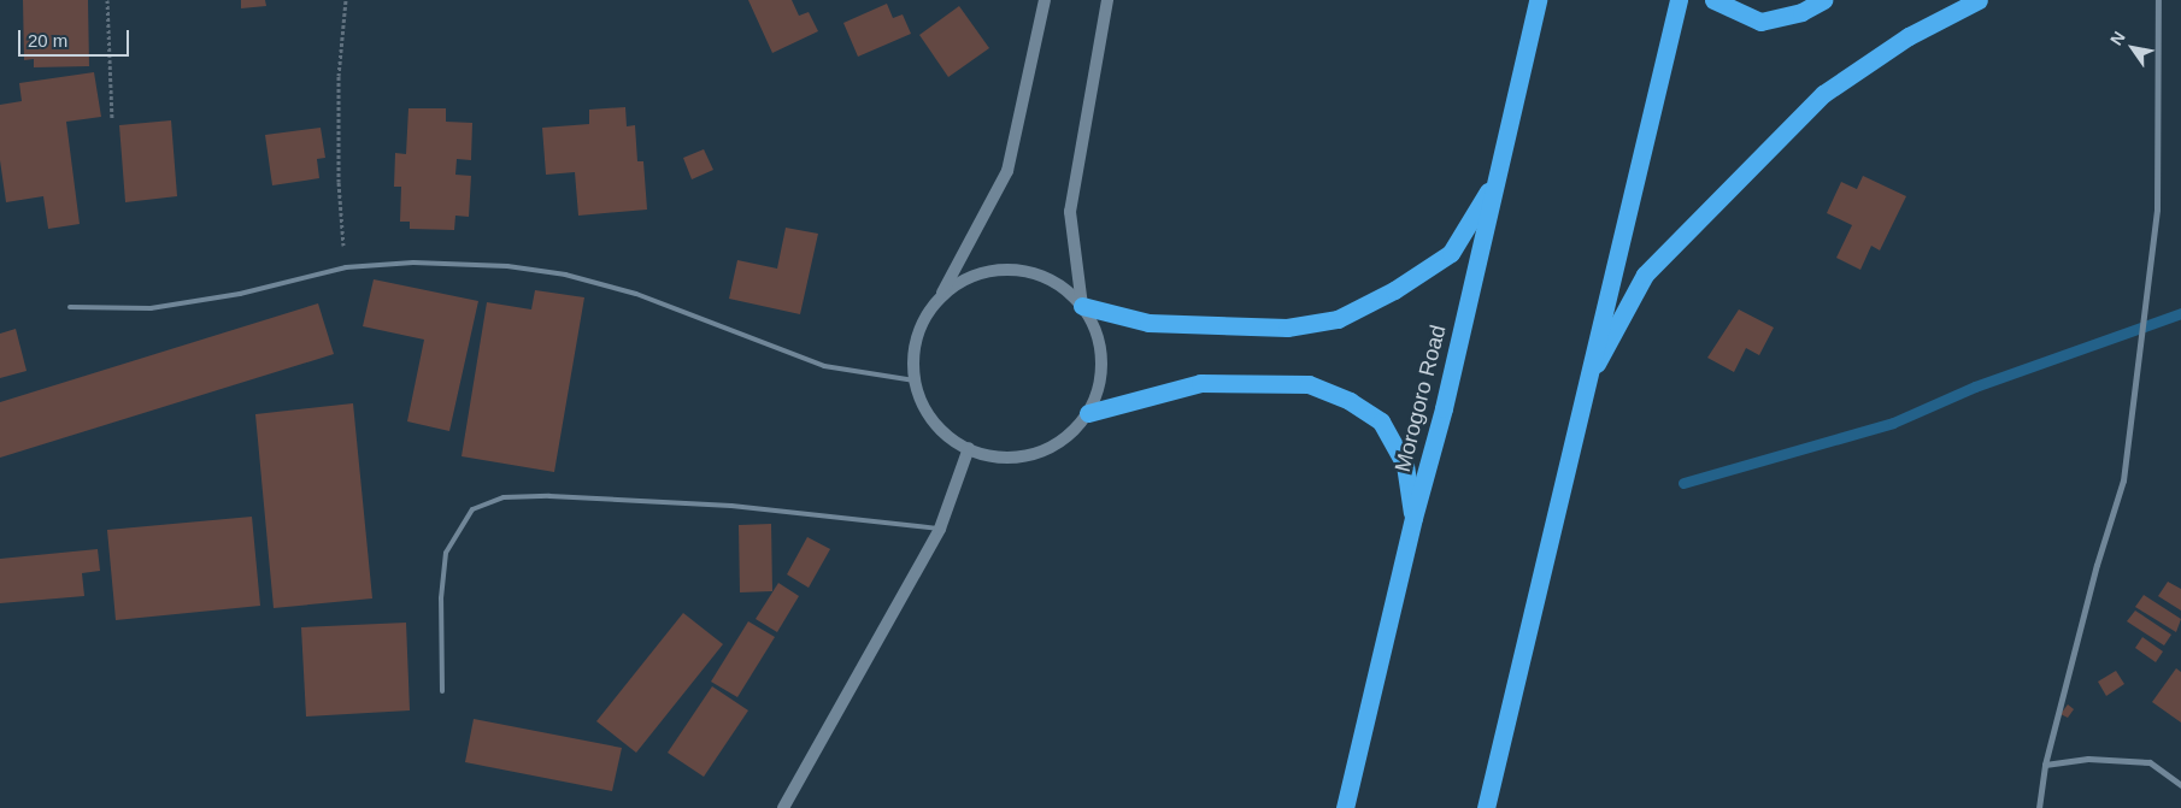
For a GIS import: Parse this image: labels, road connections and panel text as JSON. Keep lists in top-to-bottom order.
{
  "streets": {
    "highway": ["Morogoro Road"]
  },
  "scale_bar": "20 m",
  "north": "top left"
}
